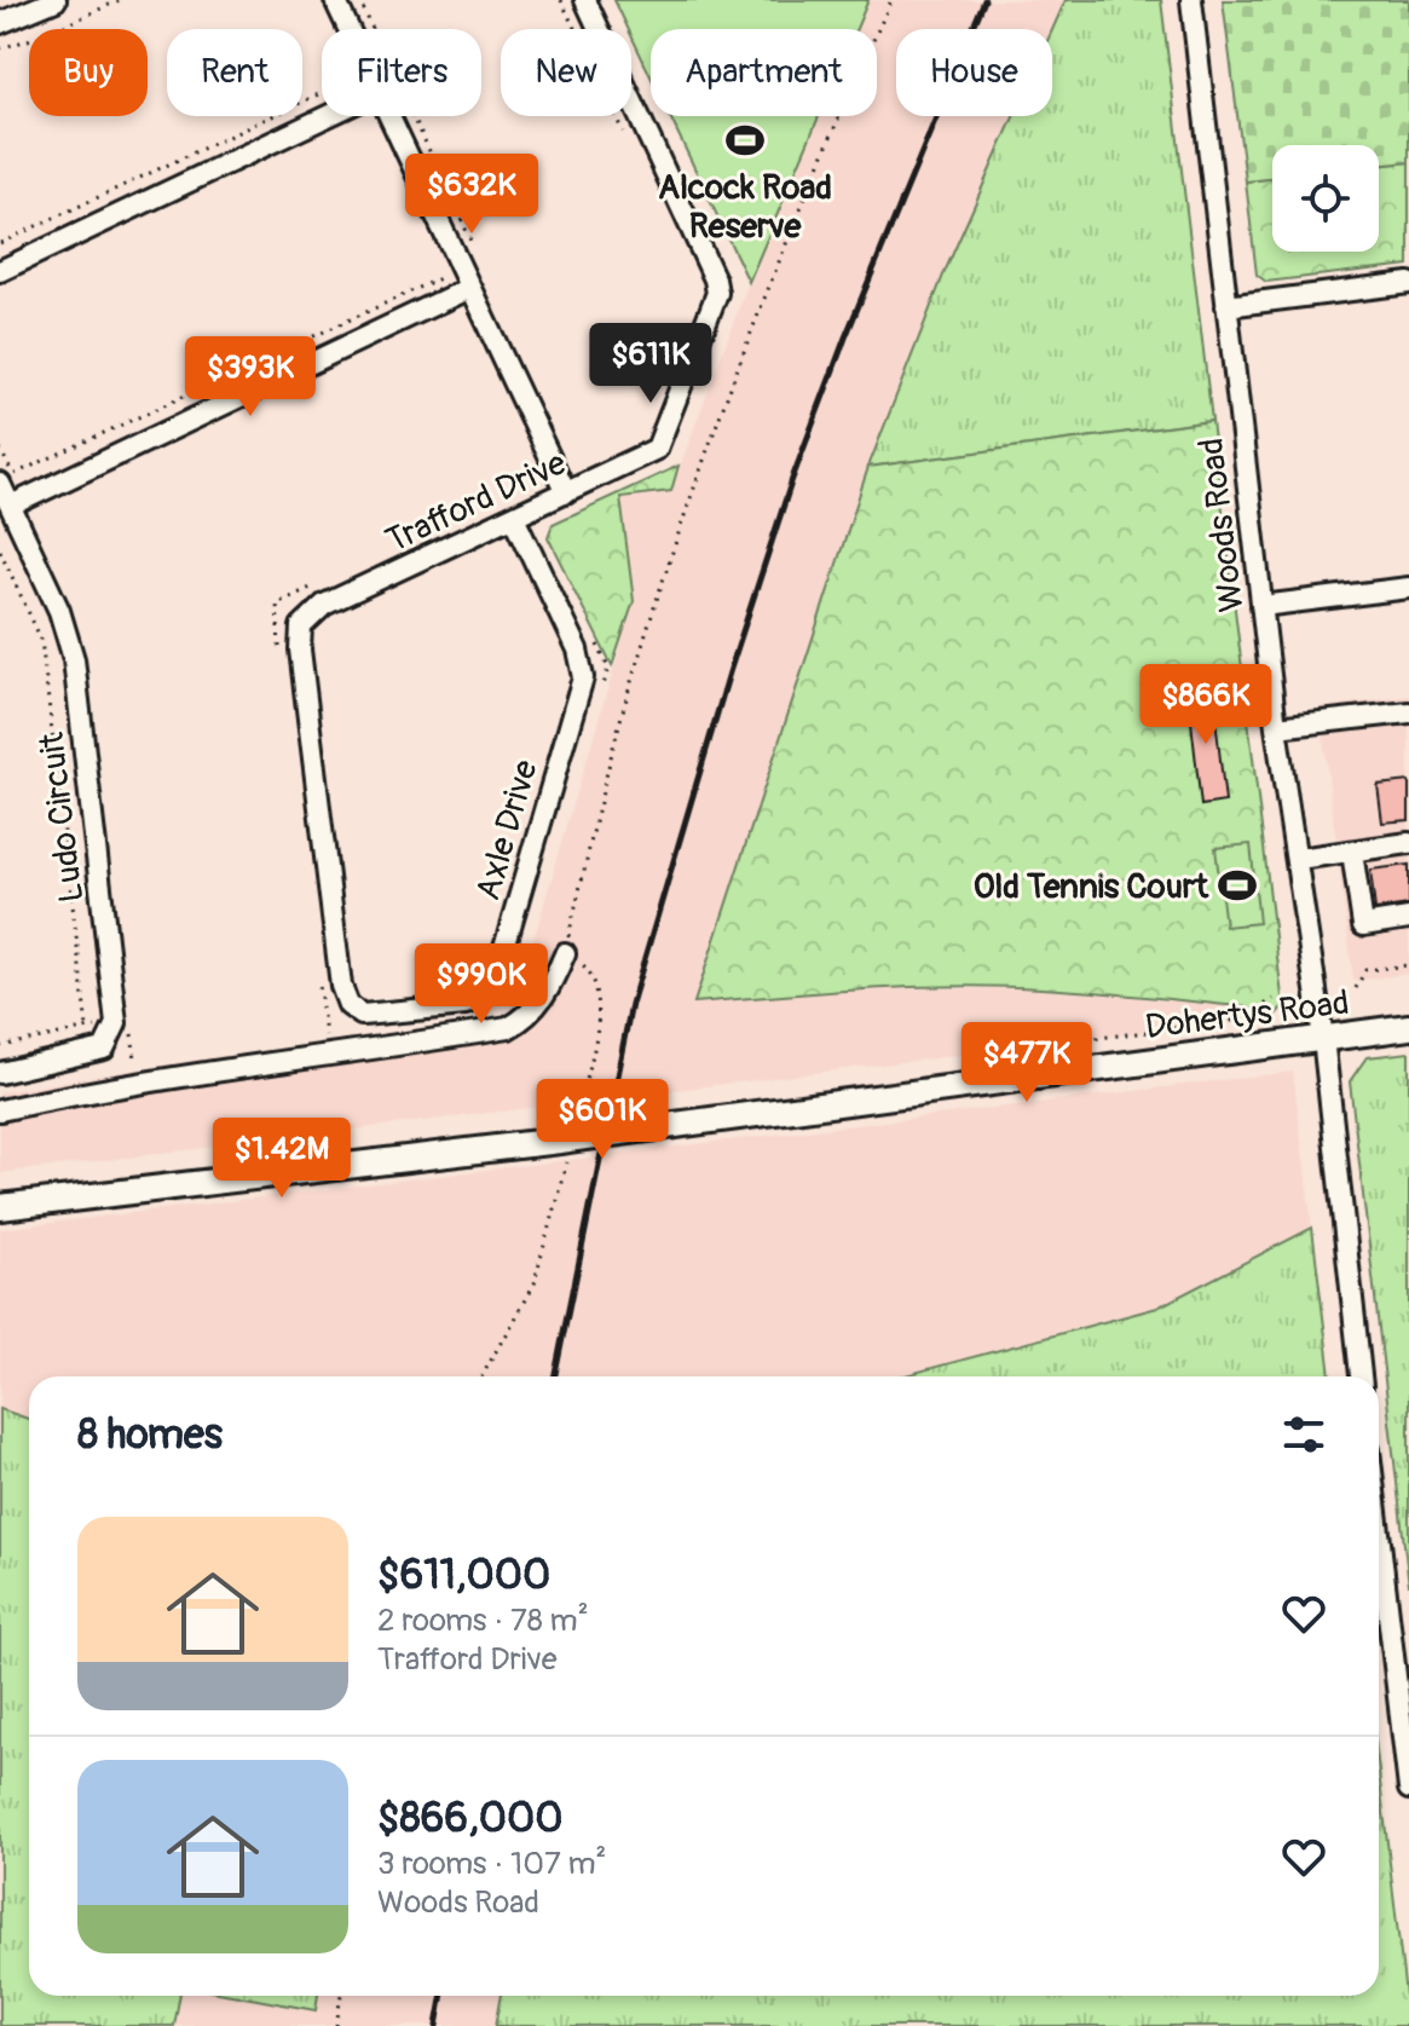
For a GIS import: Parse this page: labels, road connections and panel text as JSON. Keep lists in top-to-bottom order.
{
  "streets": {
    "main road": ["Dohertys Road"],
    "street": [
      "Trafford Drive",
      "Woods Road",
      "Ludo Circuit",
      "Axle Drive"
    ]
  },
  "crossings": [
    ["Trafford Drive", "Axle Drive"],
    ["Woods Road", "Dohertys Road"]
  ],
  "places": {
    "sports": ["Alcock Road Reserve", "Old Tennis Court"]
  },
  "page": {
    "chip": [
      "Buy",
      "Rent",
      "Filters",
      "New",
      "Apartment",
      "House"
    ],
    "price": [
      "$632K",
      "$611K",
      "$393K",
      "$866K",
      "$990K",
      "$477K",
      "$601K",
      "$1.42M"
    ],
    "heading": "8 homes",
    "list": [
      {
        "name": "$611,000",
        "note": "2 rooms · 78 m² · Trafford Drive"
      },
      {
        "name": "$866,000",
        "note": "3 rooms · 107 m² · Woods Road"
      }
    ]
  }
}
